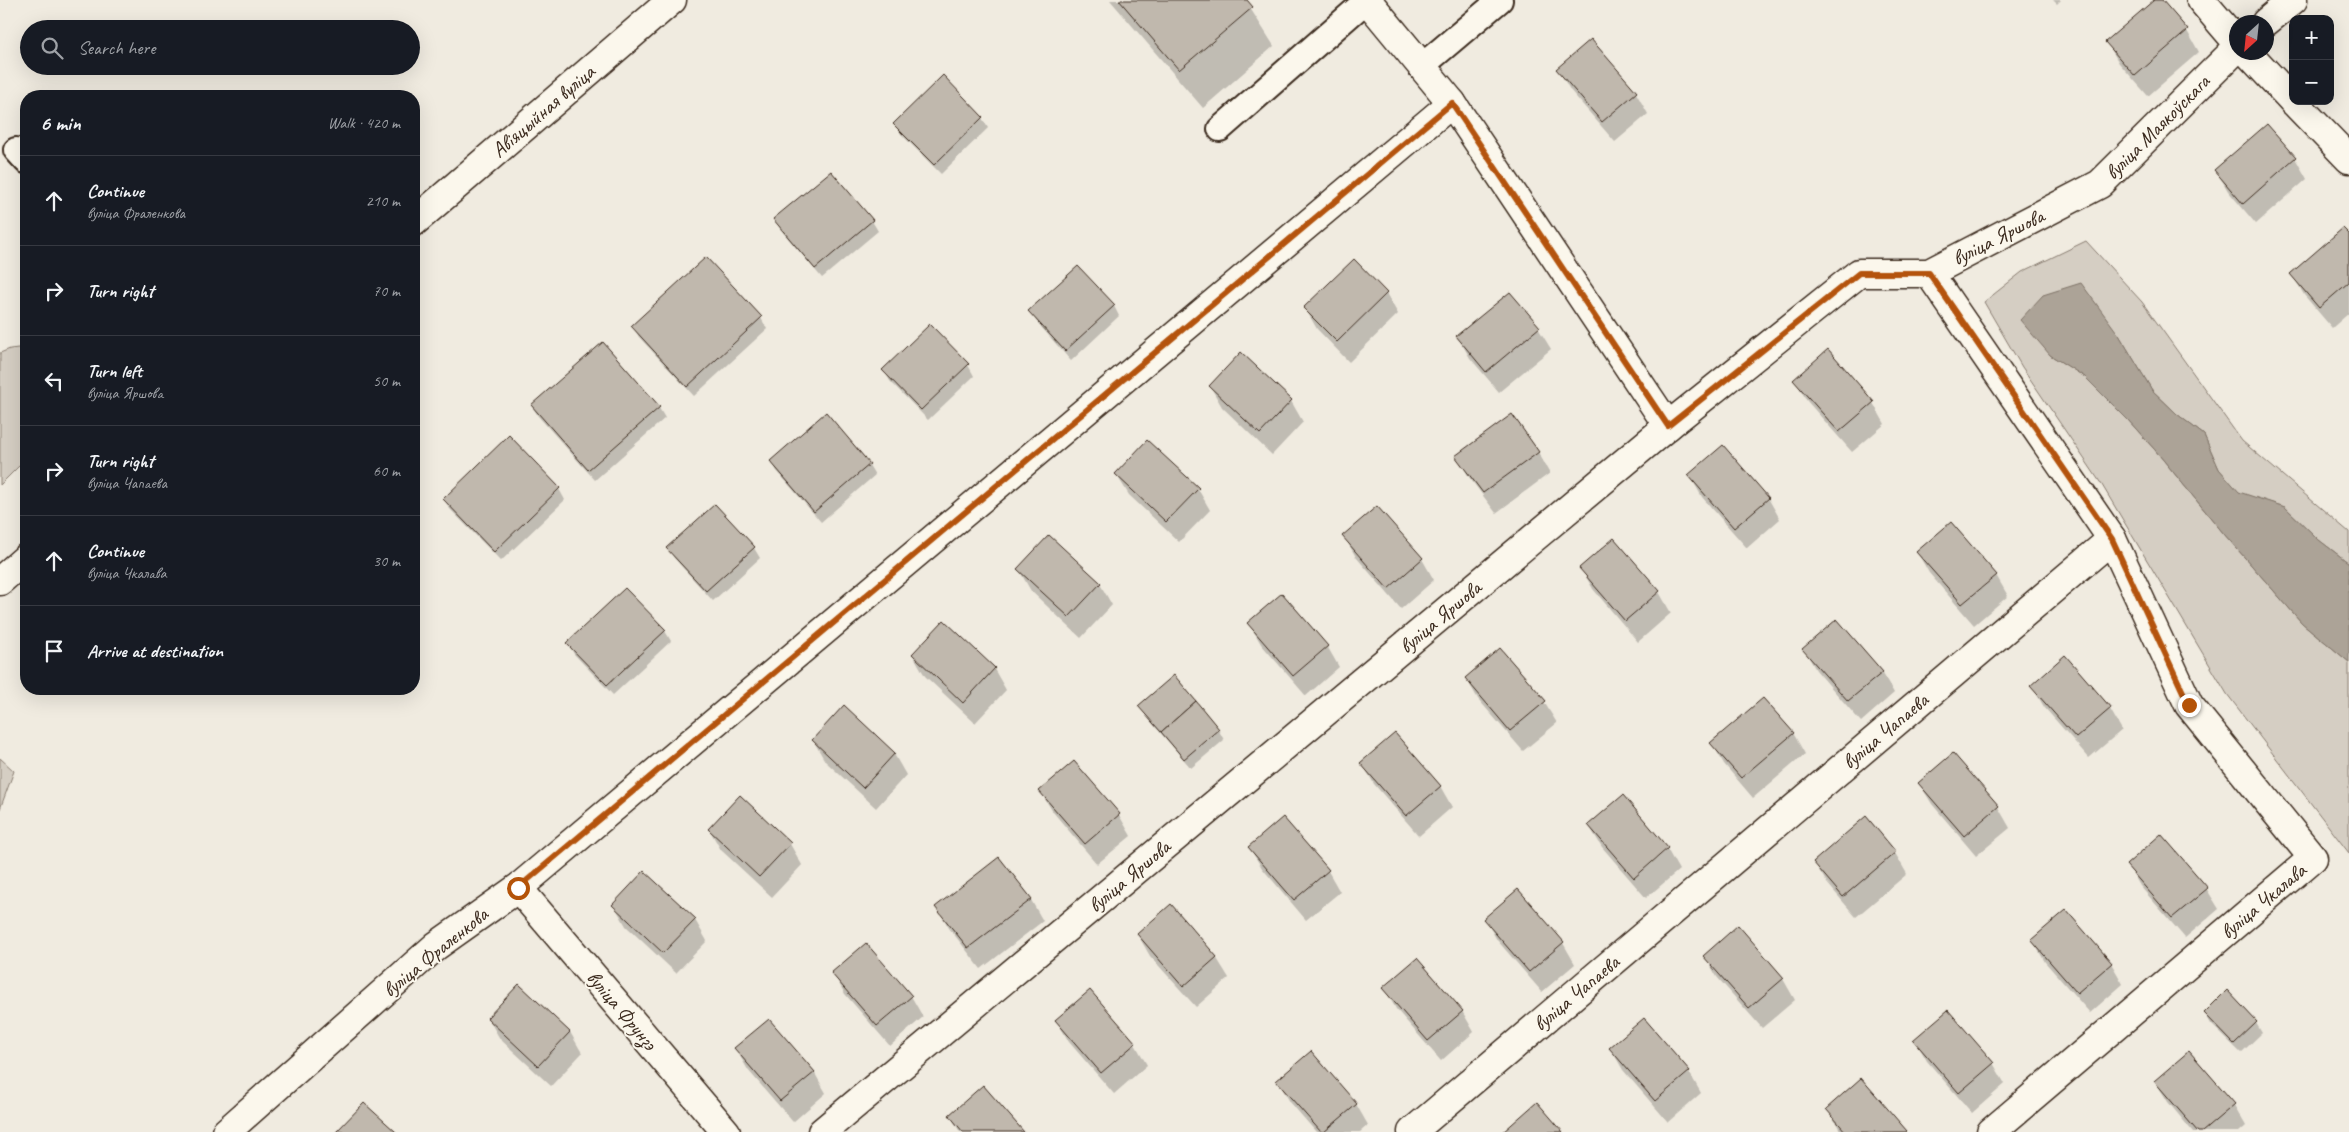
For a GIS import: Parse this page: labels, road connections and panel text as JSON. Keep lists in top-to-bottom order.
{
  "streets": {
    "street": [
      "Авіяцыйная вуліца",
      "вуліца Маякоўскага",
      "вуліца Яршова",
      "вуліца Чапаева",
      "вуліца Чкалава",
      "вуліца Фраленкова",
      "вуліца Фрунзэ"
    ]
  },
  "crossings": [
    ["вуліца Маякоўскага", "вуліца Яршова"],
    ["вуліца Чапаева", "вуліца Чкалава"],
    ["вуліца Фраленкова", "вуліца Фрунзэ"]
  ],
  "north": "bottom left",
  "page": {
    "map_buttons": ["+", "−"],
    "search": "Search here",
    "heading": ["6 min", "Walk · 420 m"],
    "list": [
      ["Continue", "вуліца Фраленкова", "210 m"],
      ["Turn right", "70 m"],
      ["Turn left", "вуліца Яршова", "50 m"],
      ["Turn right", "вуліца Чапаева", "60 m"],
      ["Continue", "вуліца Чкалава", "30 m"],
      "Arrive at destination"
    ]
  }
}
